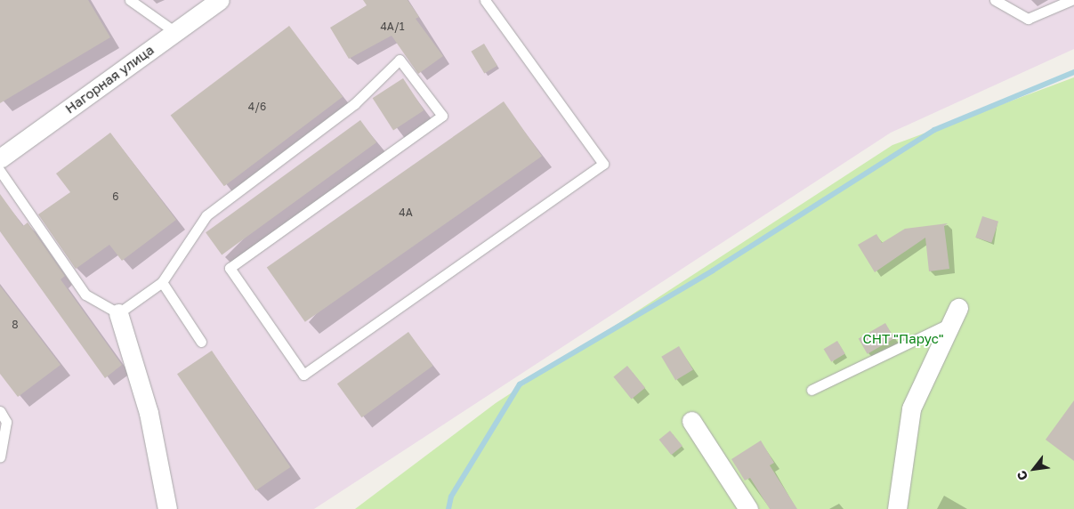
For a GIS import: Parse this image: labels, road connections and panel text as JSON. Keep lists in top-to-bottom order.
{
  "streets": {
    "street": ["Нагорная улица"]
  },
  "parks": ["СНТ \"Парус\""],
  "house_numbers": [
    "4А/1",
    "4/6",
    "6",
    "4А",
    "8"
  ],
  "north": "bottom left"
}
